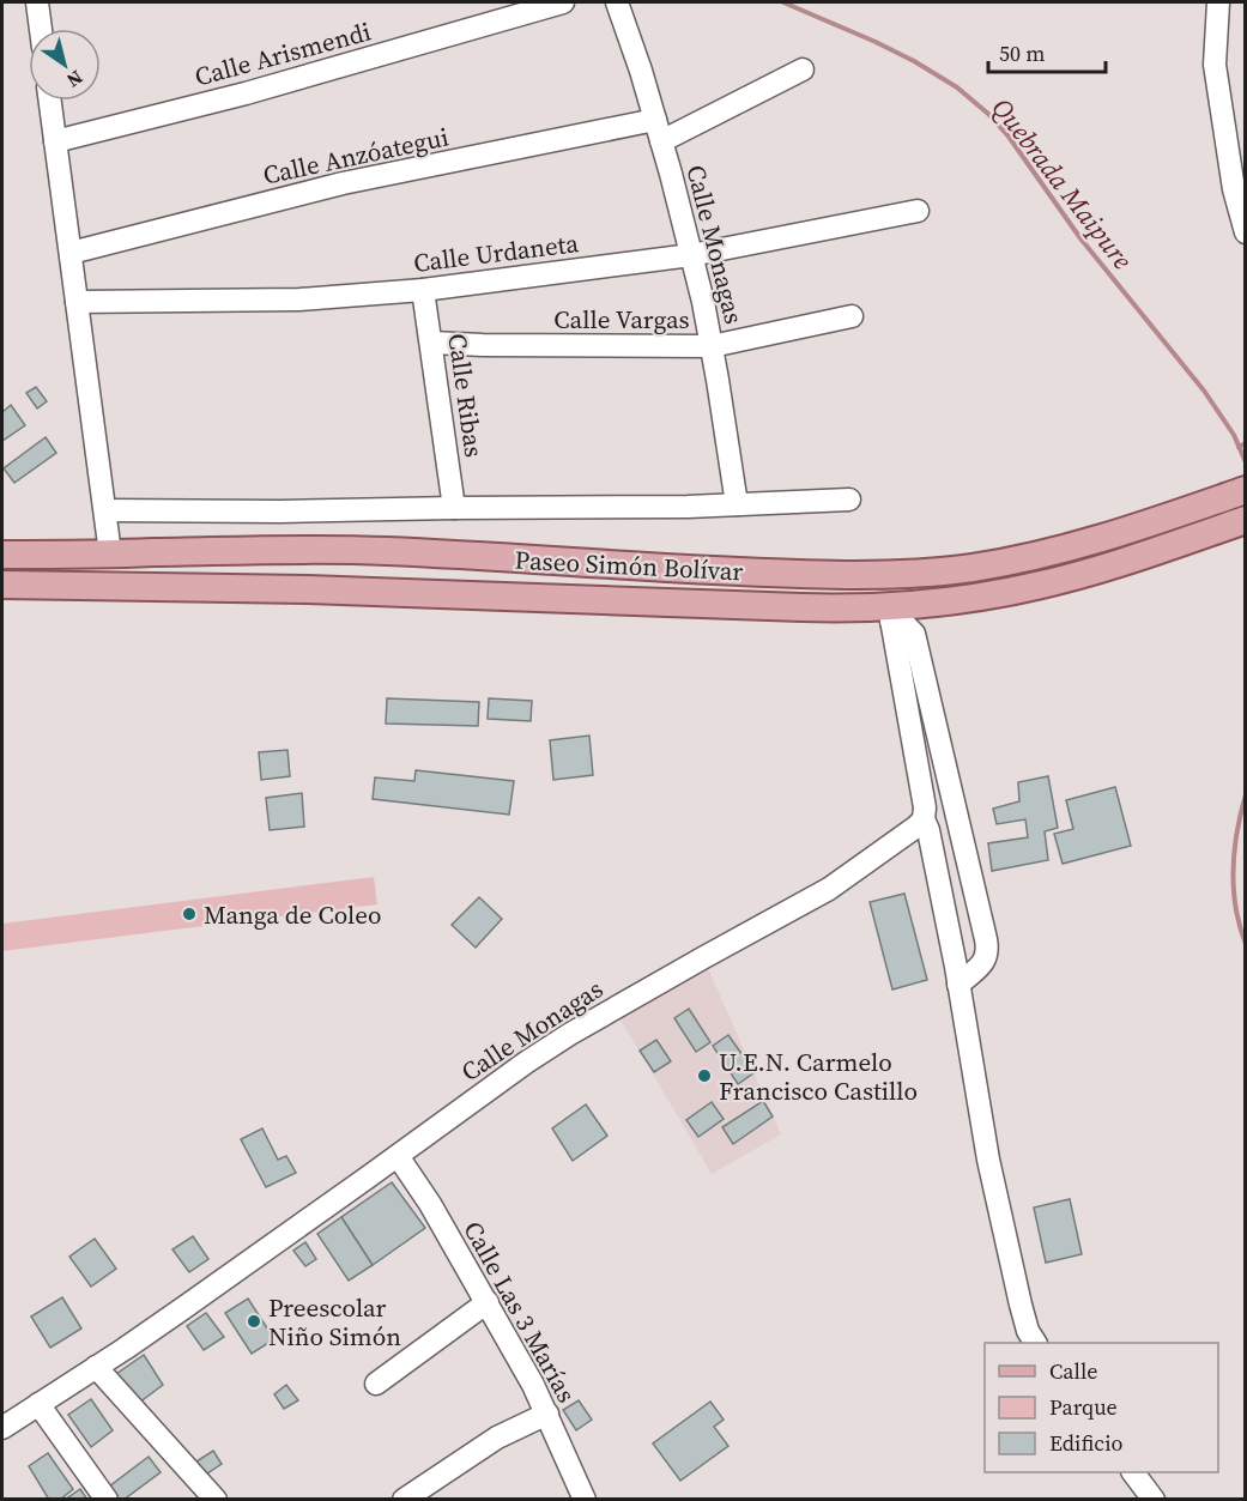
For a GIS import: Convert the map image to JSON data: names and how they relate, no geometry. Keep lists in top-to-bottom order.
{
  "streets": {
    "main road": ["Paseo Simón Bolívar"],
    "street": [
      "Calle Arismendi",
      "Calle Anzóategui",
      "Calle Monagas",
      "Calle Urdaneta",
      "Calle Vargas",
      "Calle Ribas",
      "Calle Las 3 Marías"
    ]
  },
  "crossings": [
    ["Calle Anzóategui", "Calle Monagas"],
    ["Calle Monagas", "Calle Urdaneta"],
    ["Calle Monagas", "Calle Vargas"],
    ["Calle Monagas", "Paseo Simón Bolívar"],
    ["Calle Monagas", "Calle Las 3 Marías"],
    ["Calle Urdaneta", "Calle Ribas"],
    ["Calle Vargas", "Calle Ribas"],
    ["Calle Ribas", "Paseo Simón Bolívar"]
  ],
  "water": ["Quebrada Maipure"],
  "places": ["Manga de Coleo", "U.E.N. Carmelo Francisco Castillo", "Preescolar Niño Simón"],
  "legend": ["Calle", "Parque", "Edificio"],
  "scale_bar": "50 m",
  "north": "bottom right"
}
